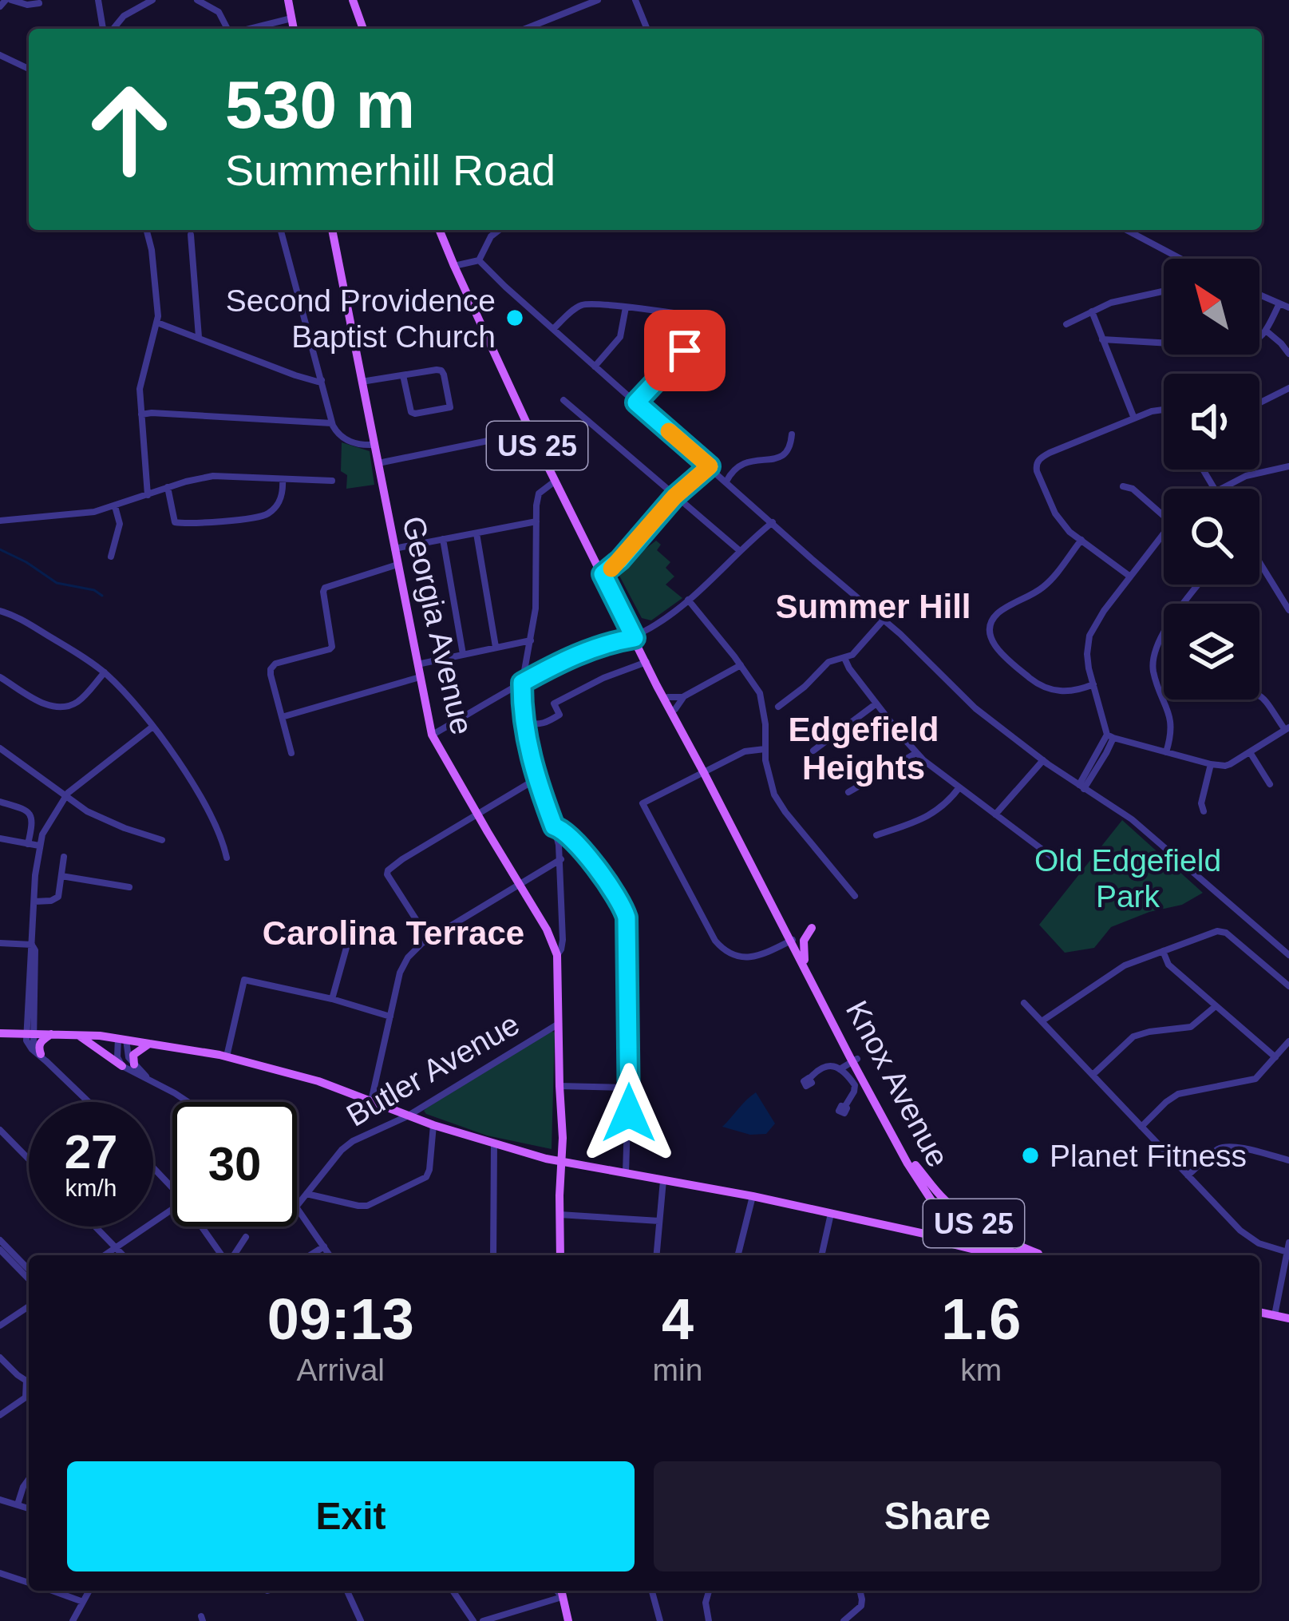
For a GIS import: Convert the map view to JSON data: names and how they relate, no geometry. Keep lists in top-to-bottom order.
{
  "streets": {
    "main road": ["US 25", "Georgia Avenue", "Knox Avenue"],
    "street": ["Butler Avenue"]
  },
  "crossings": [
    ["US 25", "Knox Avenue"],
    ["Georgia Avenue", "Butler Avenue"]
  ],
  "districts": ["Summer Hill", "Edgefield Heights", "Carolina Terrace"],
  "parks": ["Old Edgefield Park"],
  "places": ["Second Providence Baptist Church", "Planet Fitness"],
  "north": "top left",
  "page": {
    "turn": ["530 m", "Summerhill Road"],
    "speed": "27 km/h",
    "limit": "30",
    "eta": [
      "09:13",
      "Arrival",
      "4",
      "min",
      "1.6",
      "km"
    ],
    "buttons": ["Exit", "Share"]
  }
}
